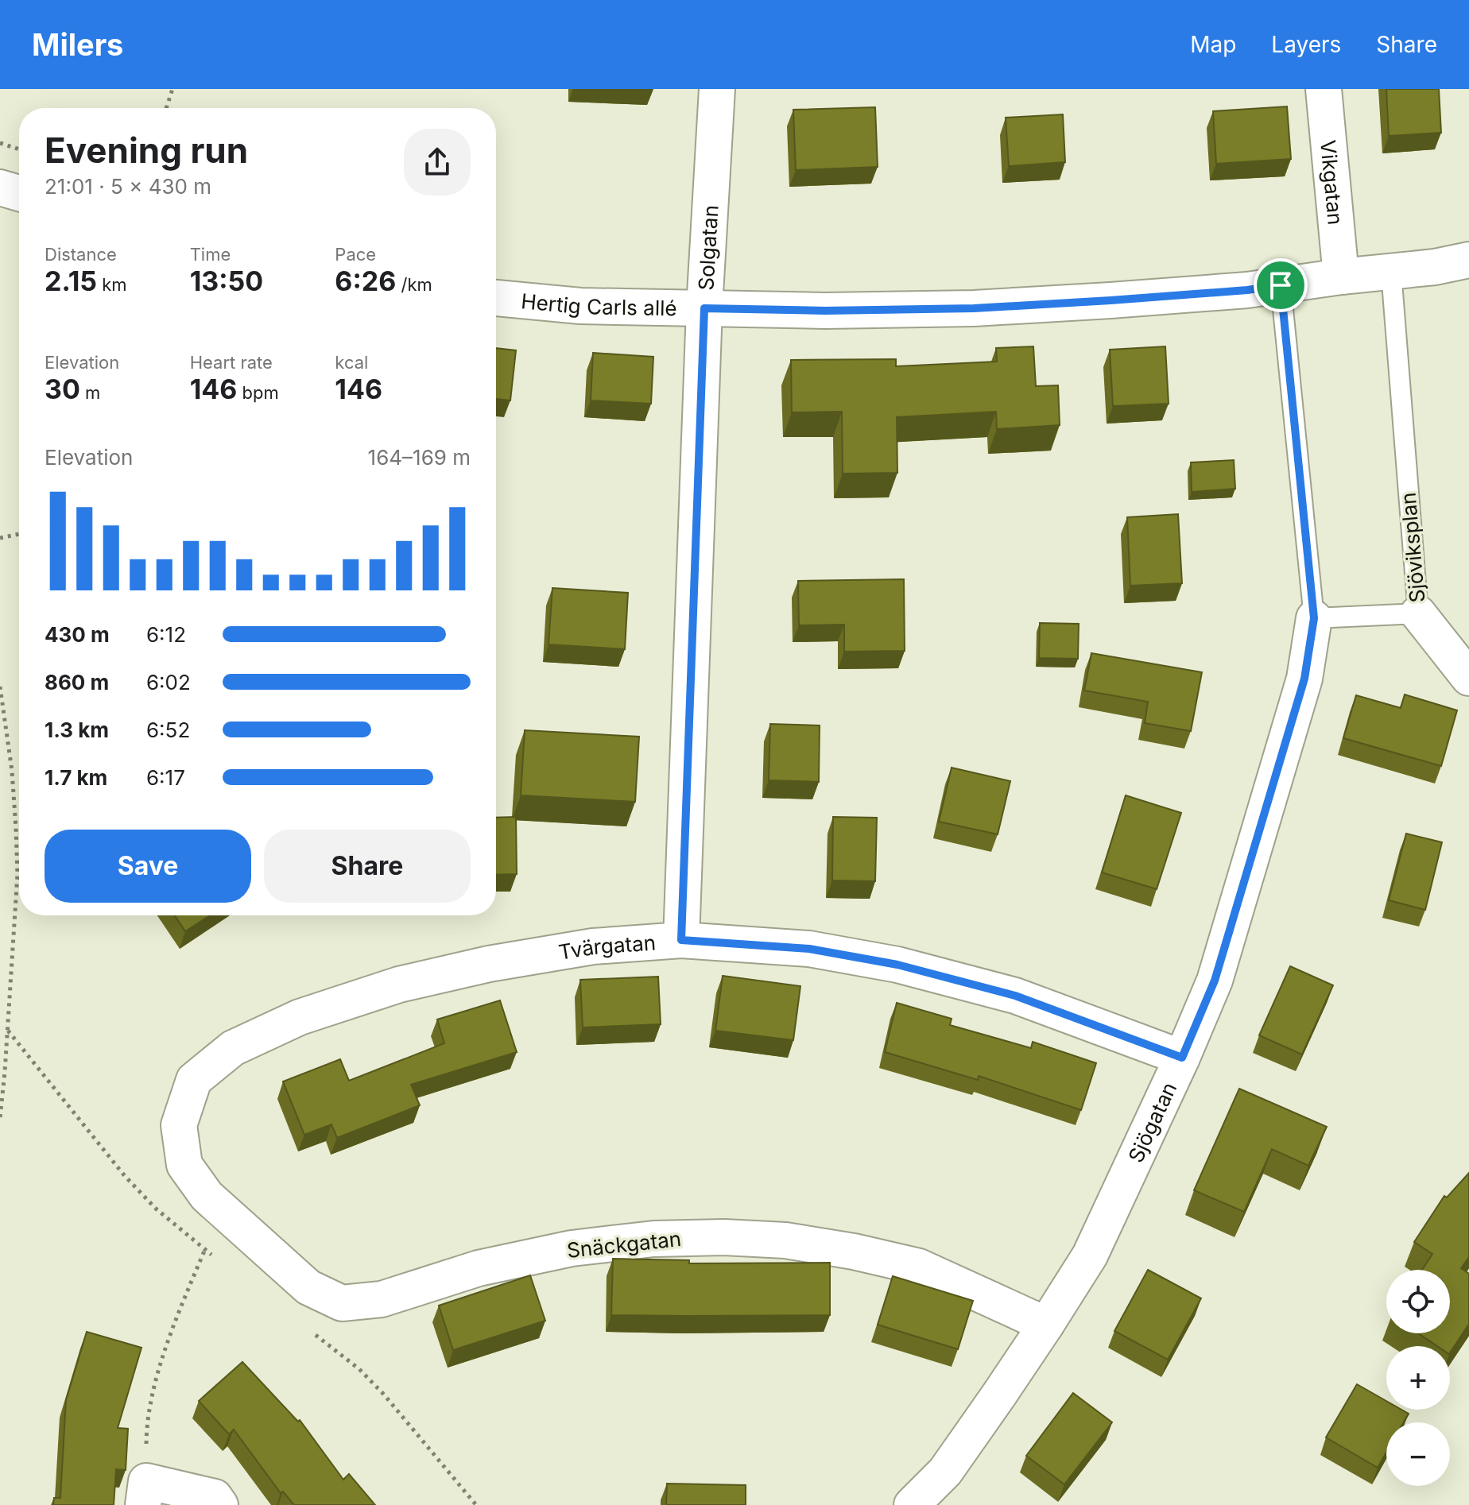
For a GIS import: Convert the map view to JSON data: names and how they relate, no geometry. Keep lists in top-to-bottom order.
{
  "streets": {
    "street": [
      "Vikgatan",
      "Solgatan",
      "Hertig Carls allé",
      "Tvärgatan",
      "Sjögatan",
      "Snäckgatan"
    ],
    "lane": ["Sjöviksplan"]
  },
  "crossings": [
    ["Vikgatan", "Hertig Carls allé"],
    ["Solgatan", "Hertig Carls allé"],
    ["Solgatan", "Tvärgatan"],
    ["Hertig Carls allé", "Sjöviksplan"],
    ["Sjöviksplan", "Sjögatan"],
    ["Tvärgatan", "Sjögatan"],
    ["Tvärgatan", "Snäckgatan"],
    ["Sjögatan", "Snäckgatan"]
  ],
  "page": {
    "header": "Milers",
    "nav": ["Map", "Layers", "Share"],
    "heading": ["Evening run", "21:01 · 5 × 430 m"],
    "stats": [
      ["Distance", "2.15 km"],
      ["Time", "13:50"],
      ["Pace", "6:26 /km"],
      ["Elevation", "30 m"],
      ["Heart rate", "146 bpm"],
      ["kcal", "146"]
    ],
    "chart": ["Elevation", "164–169 m"],
    "list": [
      {
        "name": "430 m",
        "note": "6:12"
      },
      {
        "name": "860 m",
        "note": "6:02"
      },
      {
        "name": "1.3 km",
        "note": "6:52"
      },
      {
        "name": "1.7 km",
        "note": "6:17"
      }
    ],
    "buttons": ["Save", "Share"],
    "map_buttons": ["+", "−"]
  }
}
